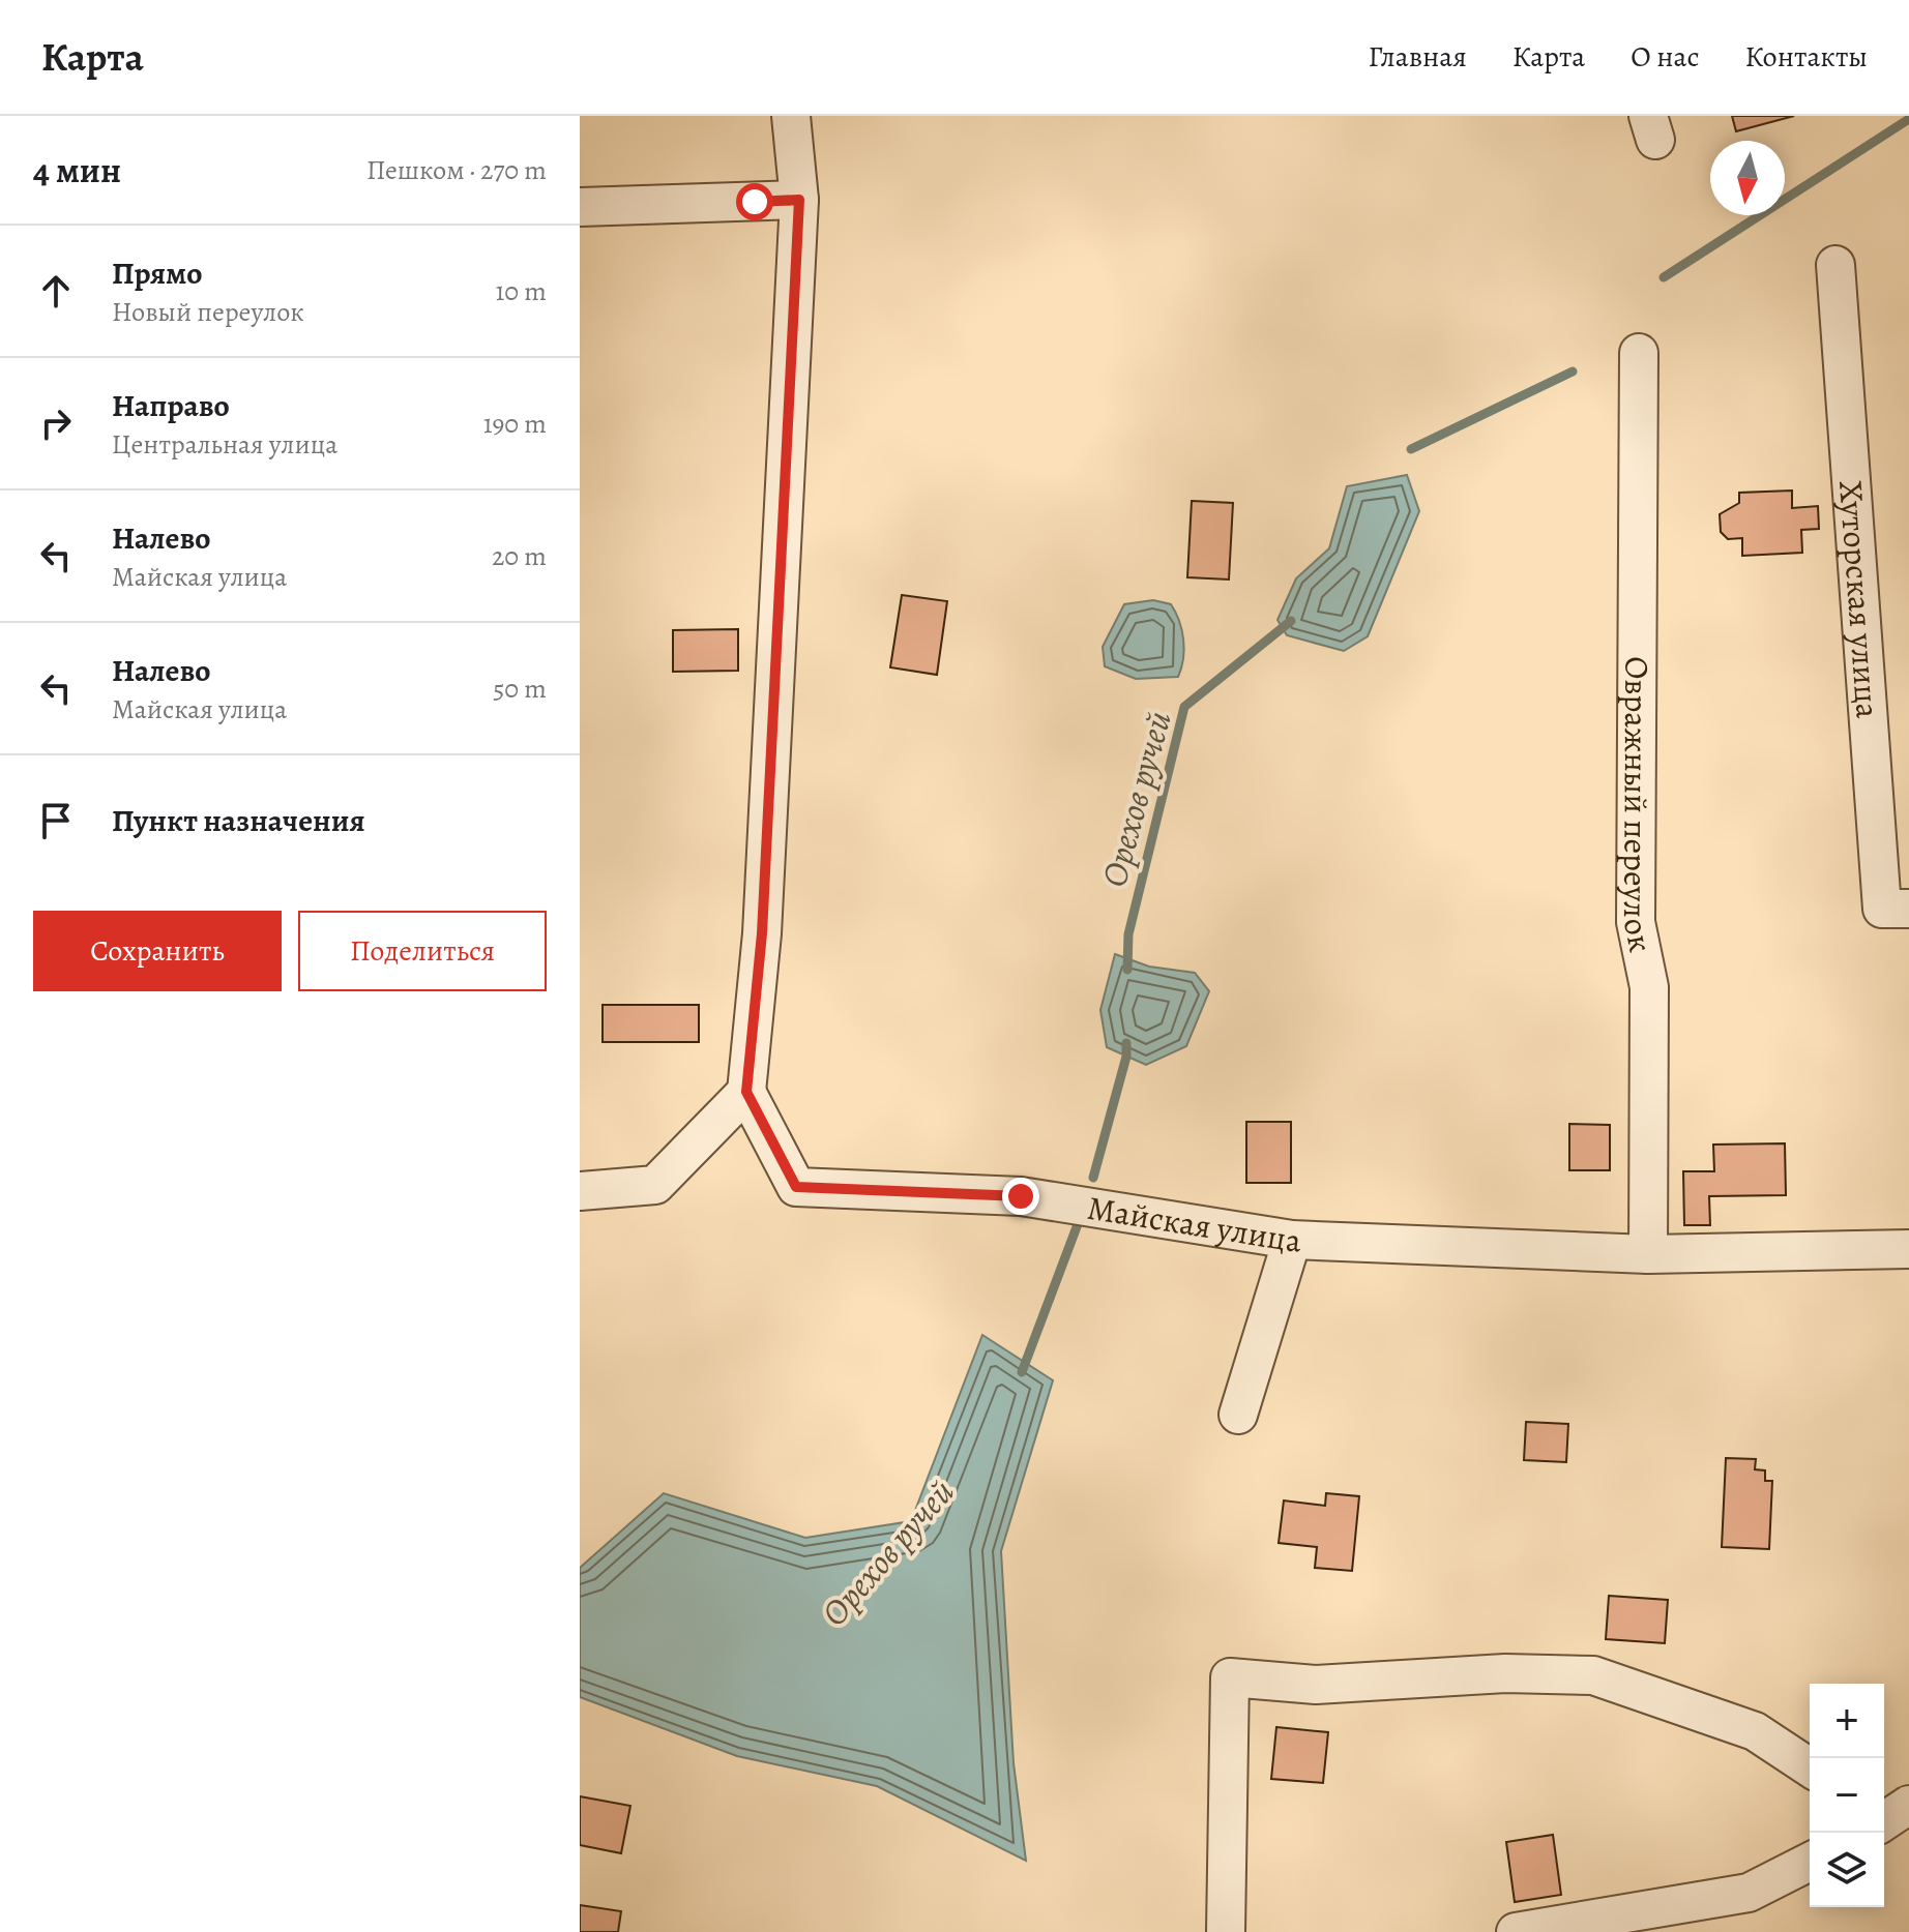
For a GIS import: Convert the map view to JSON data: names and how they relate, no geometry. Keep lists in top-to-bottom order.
{
  "streets": {
    "street": ["Хуторская улица", "Овражный переулок", "Майская улица"]
  },
  "crossings": [
    ["Овражный переулок", "Майская улица"]
  ],
  "water": ["Орехов ручей"],
  "north": "bottom",
  "page": {
    "header": "Карта",
    "nav": [
      "Главная",
      "Карта",
      "О нас",
      "Контакты"
    ],
    "heading": ["4 мин", "Пешком · 270 m"],
    "list": [
      ["Прямо", "Новый переулок", "10 m"],
      ["Направо", "Центральная улица", "190 m"],
      ["Налево", "Майская улица", "20 m"],
      ["Налево", "Майская улица", "50 m"],
      "Пункт назначения"
    ],
    "buttons": ["Сохранить", "Поделиться"],
    "map_buttons": ["+", "−"]
  }
}
